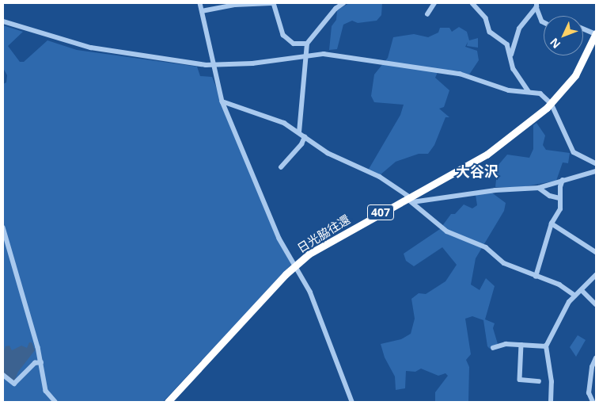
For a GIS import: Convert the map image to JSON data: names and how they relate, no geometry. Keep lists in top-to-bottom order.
{
  "streets": {
    "highway": ["407", "日光脇往還"]
  },
  "districts": ["大谷沢"],
  "north": "bottom left"
}
